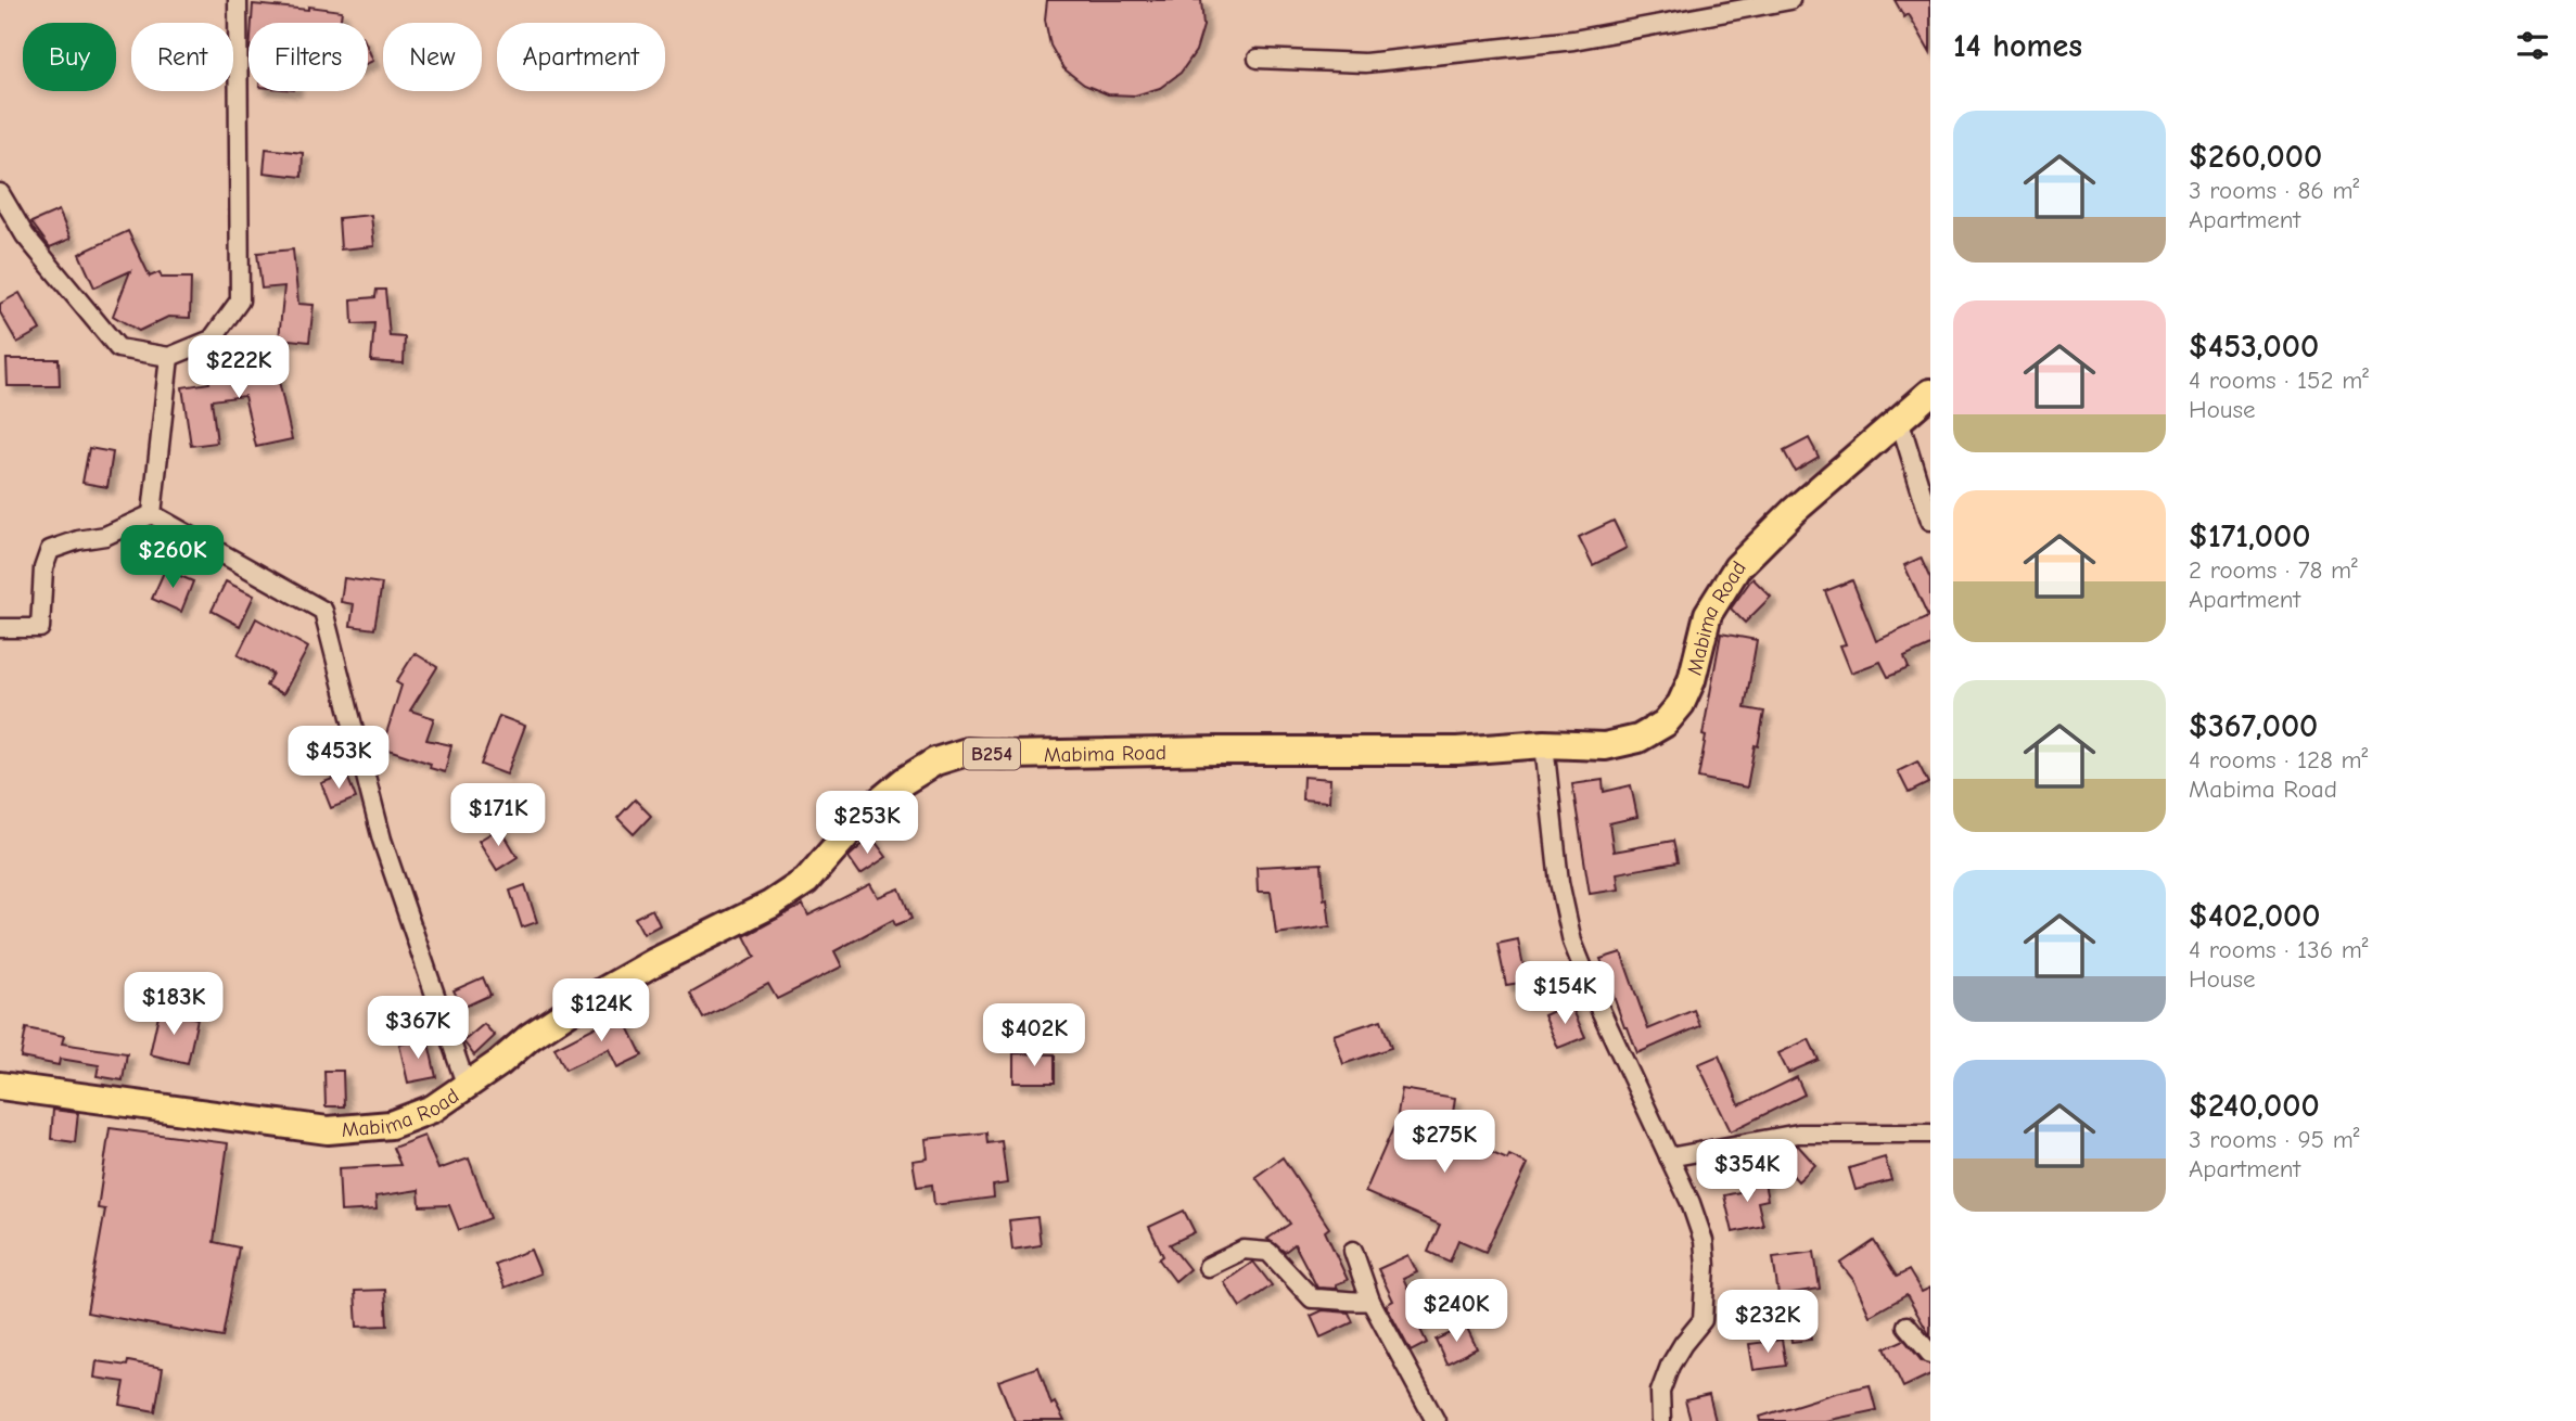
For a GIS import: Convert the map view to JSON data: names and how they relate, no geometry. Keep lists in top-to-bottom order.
{
  "streets": {
    "main road": ["Mabima Road", "B254"]
  },
  "page": {
    "heading": "14 homes",
    "chip": [
      "Buy",
      "Rent",
      "Filters",
      "New",
      "Apartment"
    ],
    "list": [
      {
        "name": "$260,000",
        "note": "3 rooms · 86 m² · Apartment"
      },
      {
        "name": "$453,000",
        "note": "4 rooms · 152 m² · House"
      },
      {
        "name": "$171,000",
        "note": "2 rooms · 78 m² · Apartment"
      },
      {
        "name": "$367,000",
        "note": "4 rooms · 128 m² · Mabima Road"
      },
      {
        "name": "$402,000",
        "note": "4 rooms · 136 m² · House"
      },
      {
        "name": "$240,000",
        "note": "3 rooms · 95 m² · Apartment"
      }
    ],
    "price": [
      "$222K",
      "$260K",
      "$453K",
      "$171K",
      "$253K",
      "$154K",
      "$183K",
      "$124K",
      "$367K",
      "$402K",
      "$275K",
      "$354K",
      "$240K",
      "$232K"
    ]
  }
}
